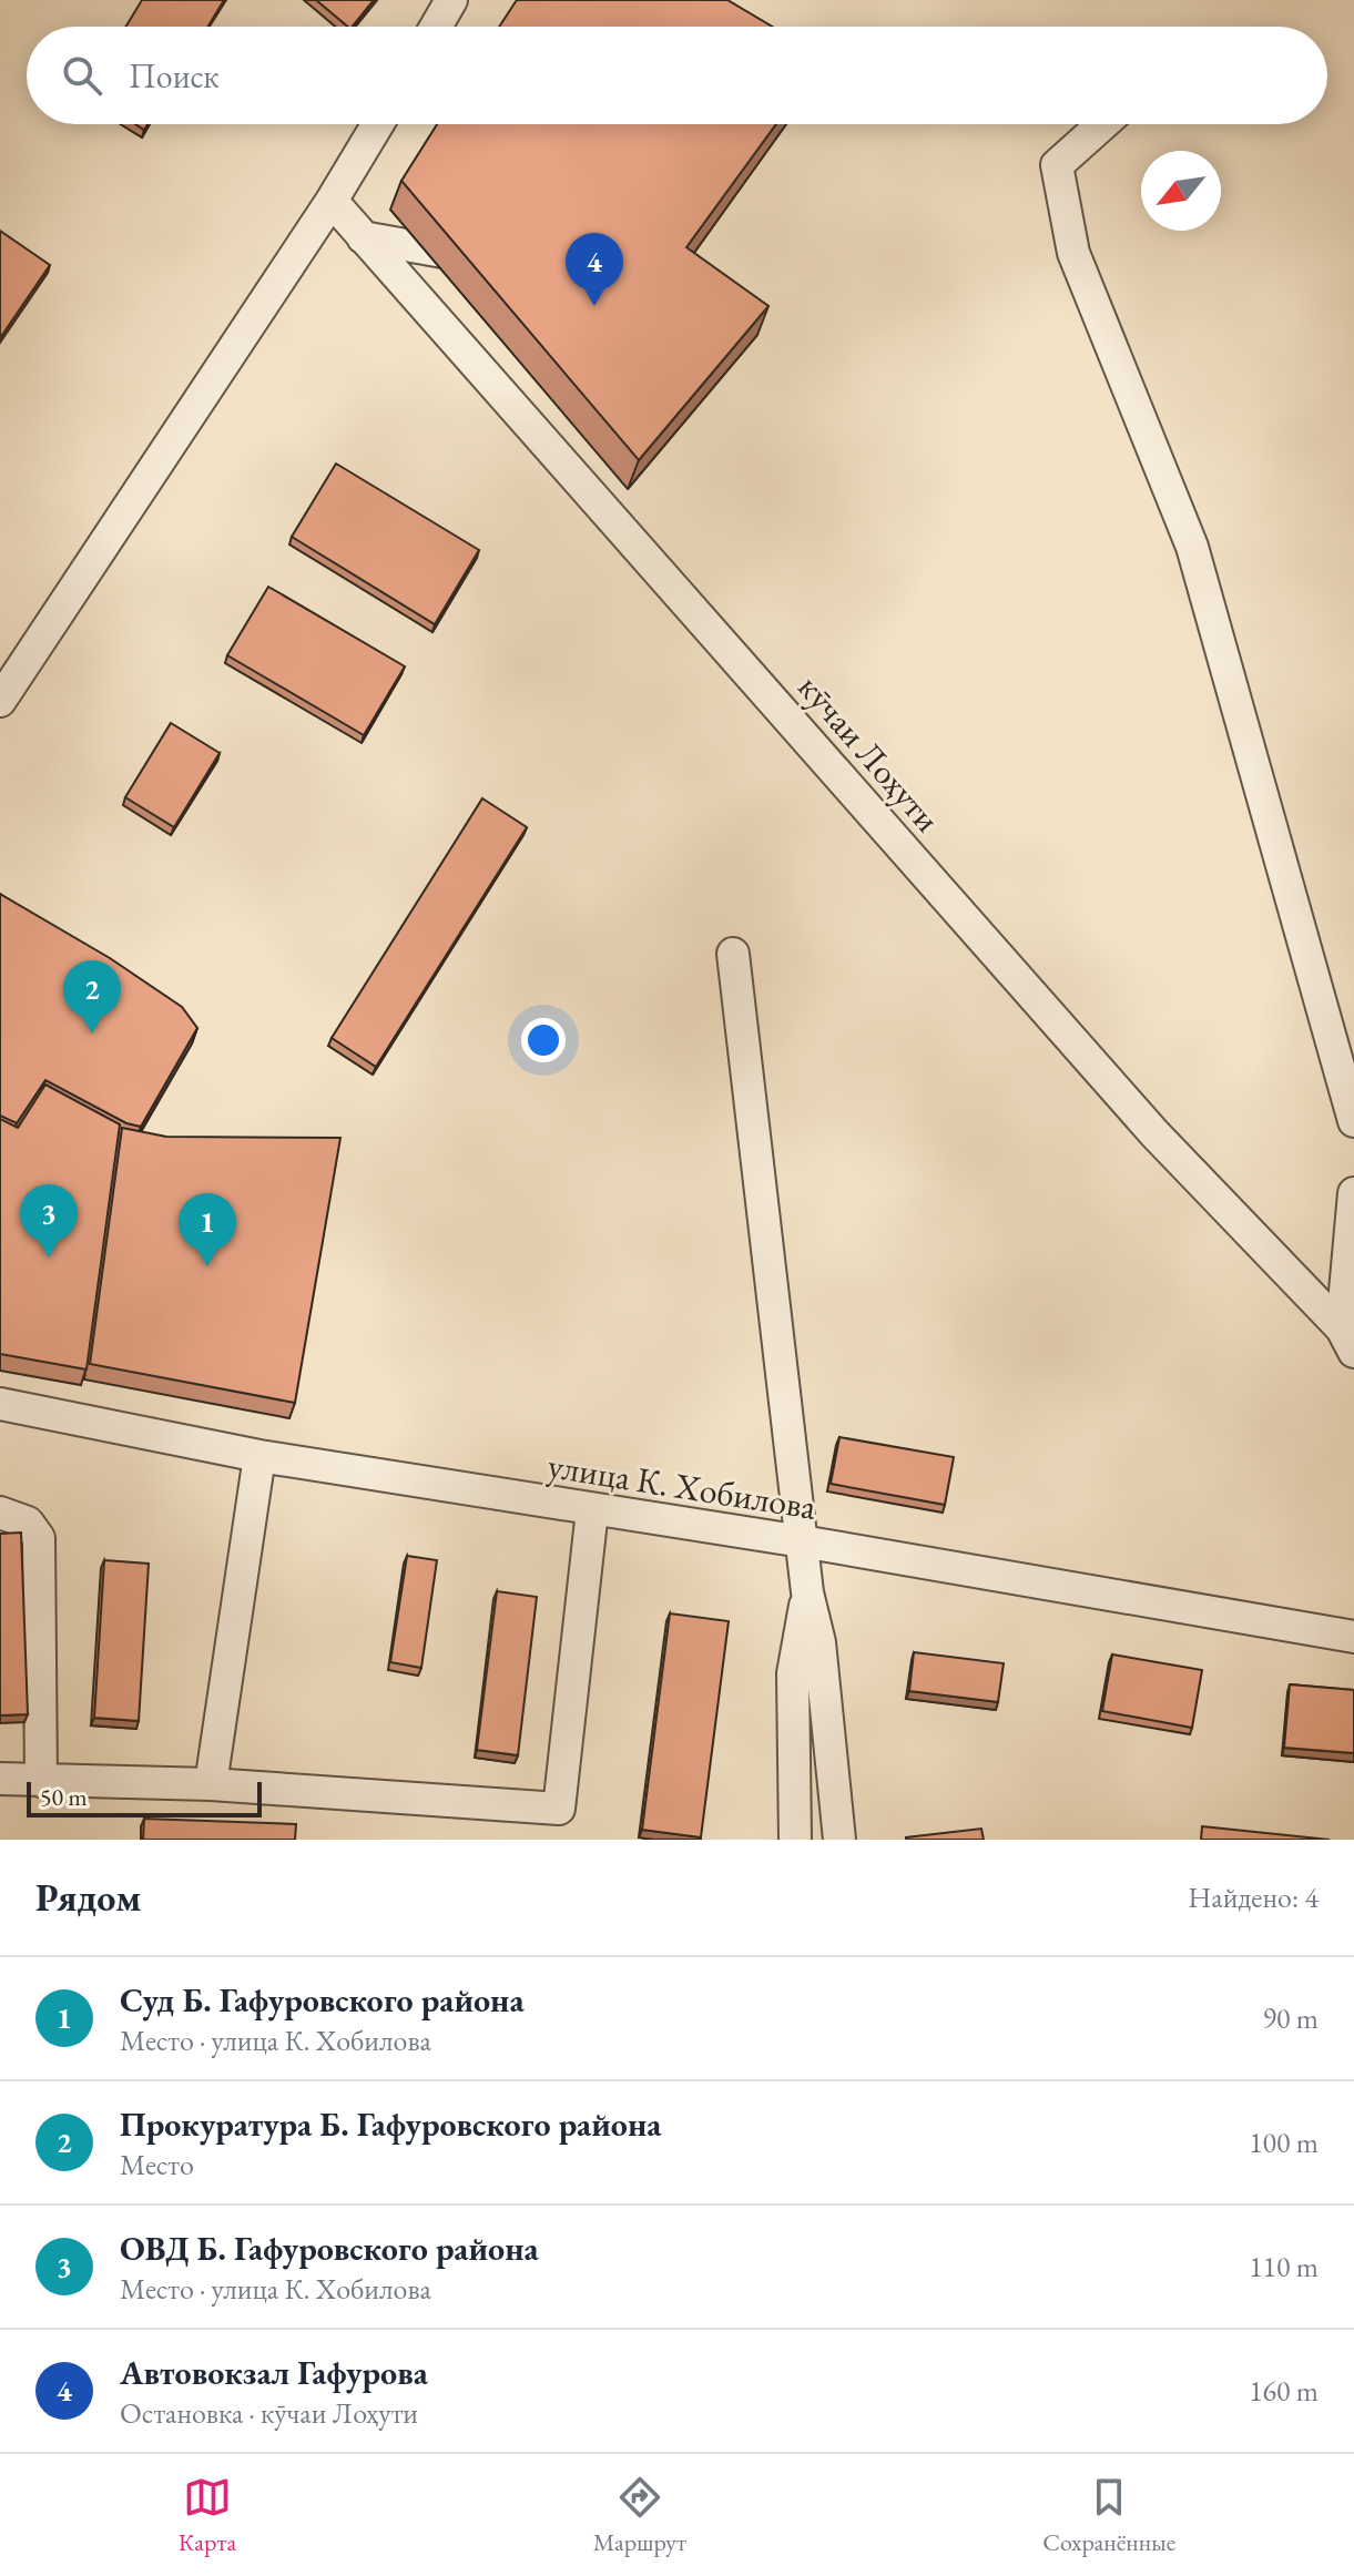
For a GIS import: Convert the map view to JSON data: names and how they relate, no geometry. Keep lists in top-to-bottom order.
{
  "streets": {
    "street": ["кӯчаи Лоҳути", "улица К. Хобилова"]
  },
  "scale_bar": "50 m",
  "north": "bottom left",
  "page": {
    "search": "Поиск",
    "pins": [
      "4",
      "2",
      "3",
      "1"
    ],
    "scale": "50 m",
    "heading": ["Рядом", "Найдено: 4"],
    "list": [
      {
        "mark": "1",
        "name": "Суд Б. Гафуровского района",
        "note": "Место · улица К. Хобилова",
        "value": "90 m"
      },
      {
        "mark": "2",
        "name": "Прокуратура Б. Гафуровского района",
        "note": "Место",
        "value": "100 m"
      },
      {
        "mark": "3",
        "name": "ОВД Б. Гафуровского района",
        "note": "Место · улица К. Хобилова",
        "value": "110 m"
      },
      {
        "mark": "4",
        "name": "Автовокзал Гафурова",
        "note": "Остановка · кӯчаи Лоҳути",
        "value": "160 m"
      }
    ],
    "nav": ["Карта", "Маршрут", "Сохранённые"]
  }
}
